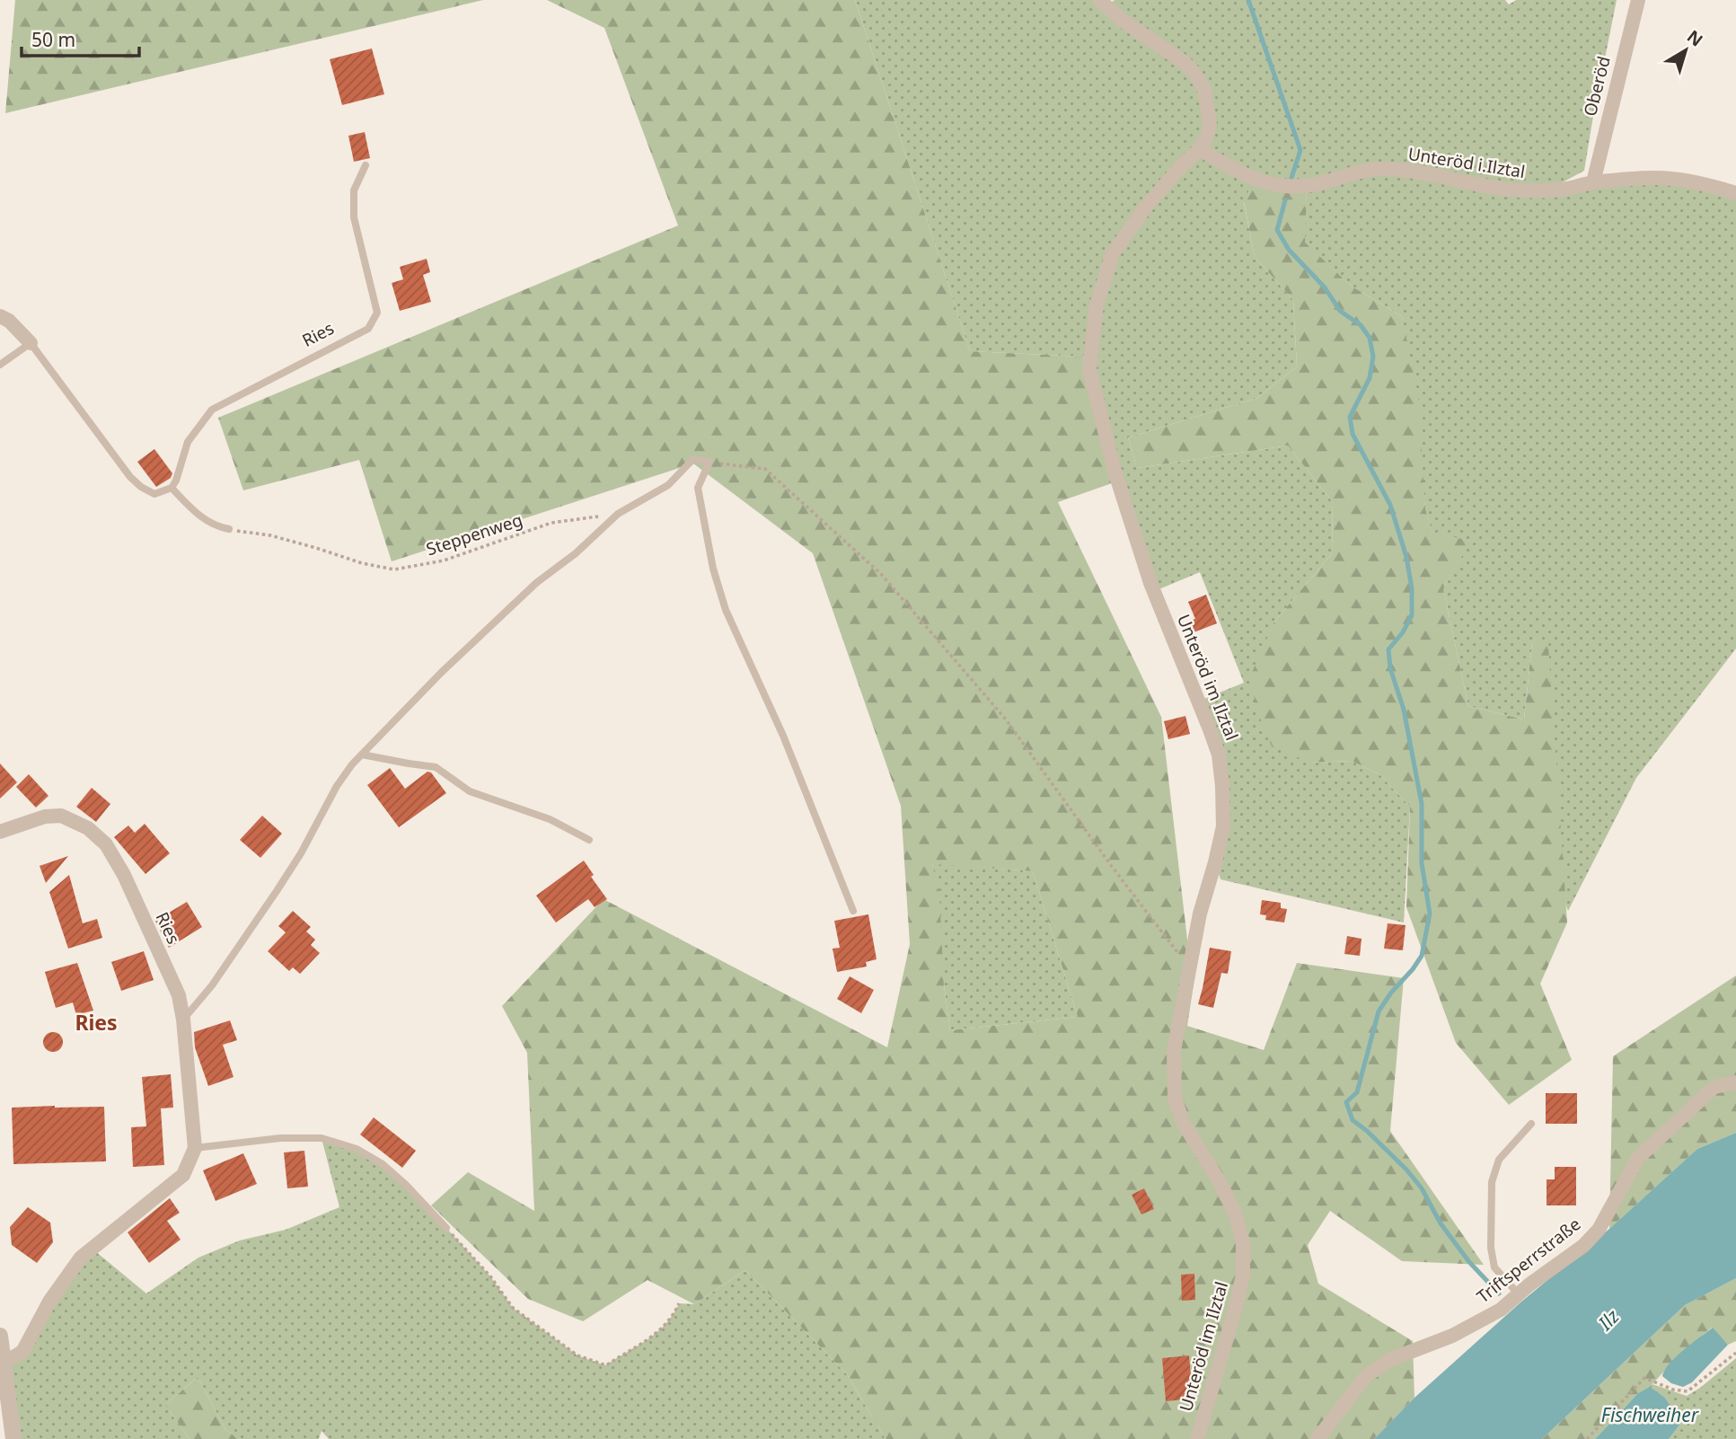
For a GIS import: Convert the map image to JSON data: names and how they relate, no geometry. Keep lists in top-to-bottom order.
{
  "streets": {
    "street": [
      "Oberöd",
      "Unteröd i.Ilztal",
      "Ries",
      "Unteröd im Ilztal",
      "Triftsperrstraße"
    ],
    "path": ["Steppenweg"]
  },
  "crossings": [
    ["Oberöd", "Unteröd i.Ilztal"],
    ["Unteröd i.Ilztal", "Unteröd im Ilztal"]
  ],
  "districts": ["Ries"],
  "water": ["Ilz", "Fischweiher"],
  "scale_bar": "50 m",
  "north": "top right"
}
